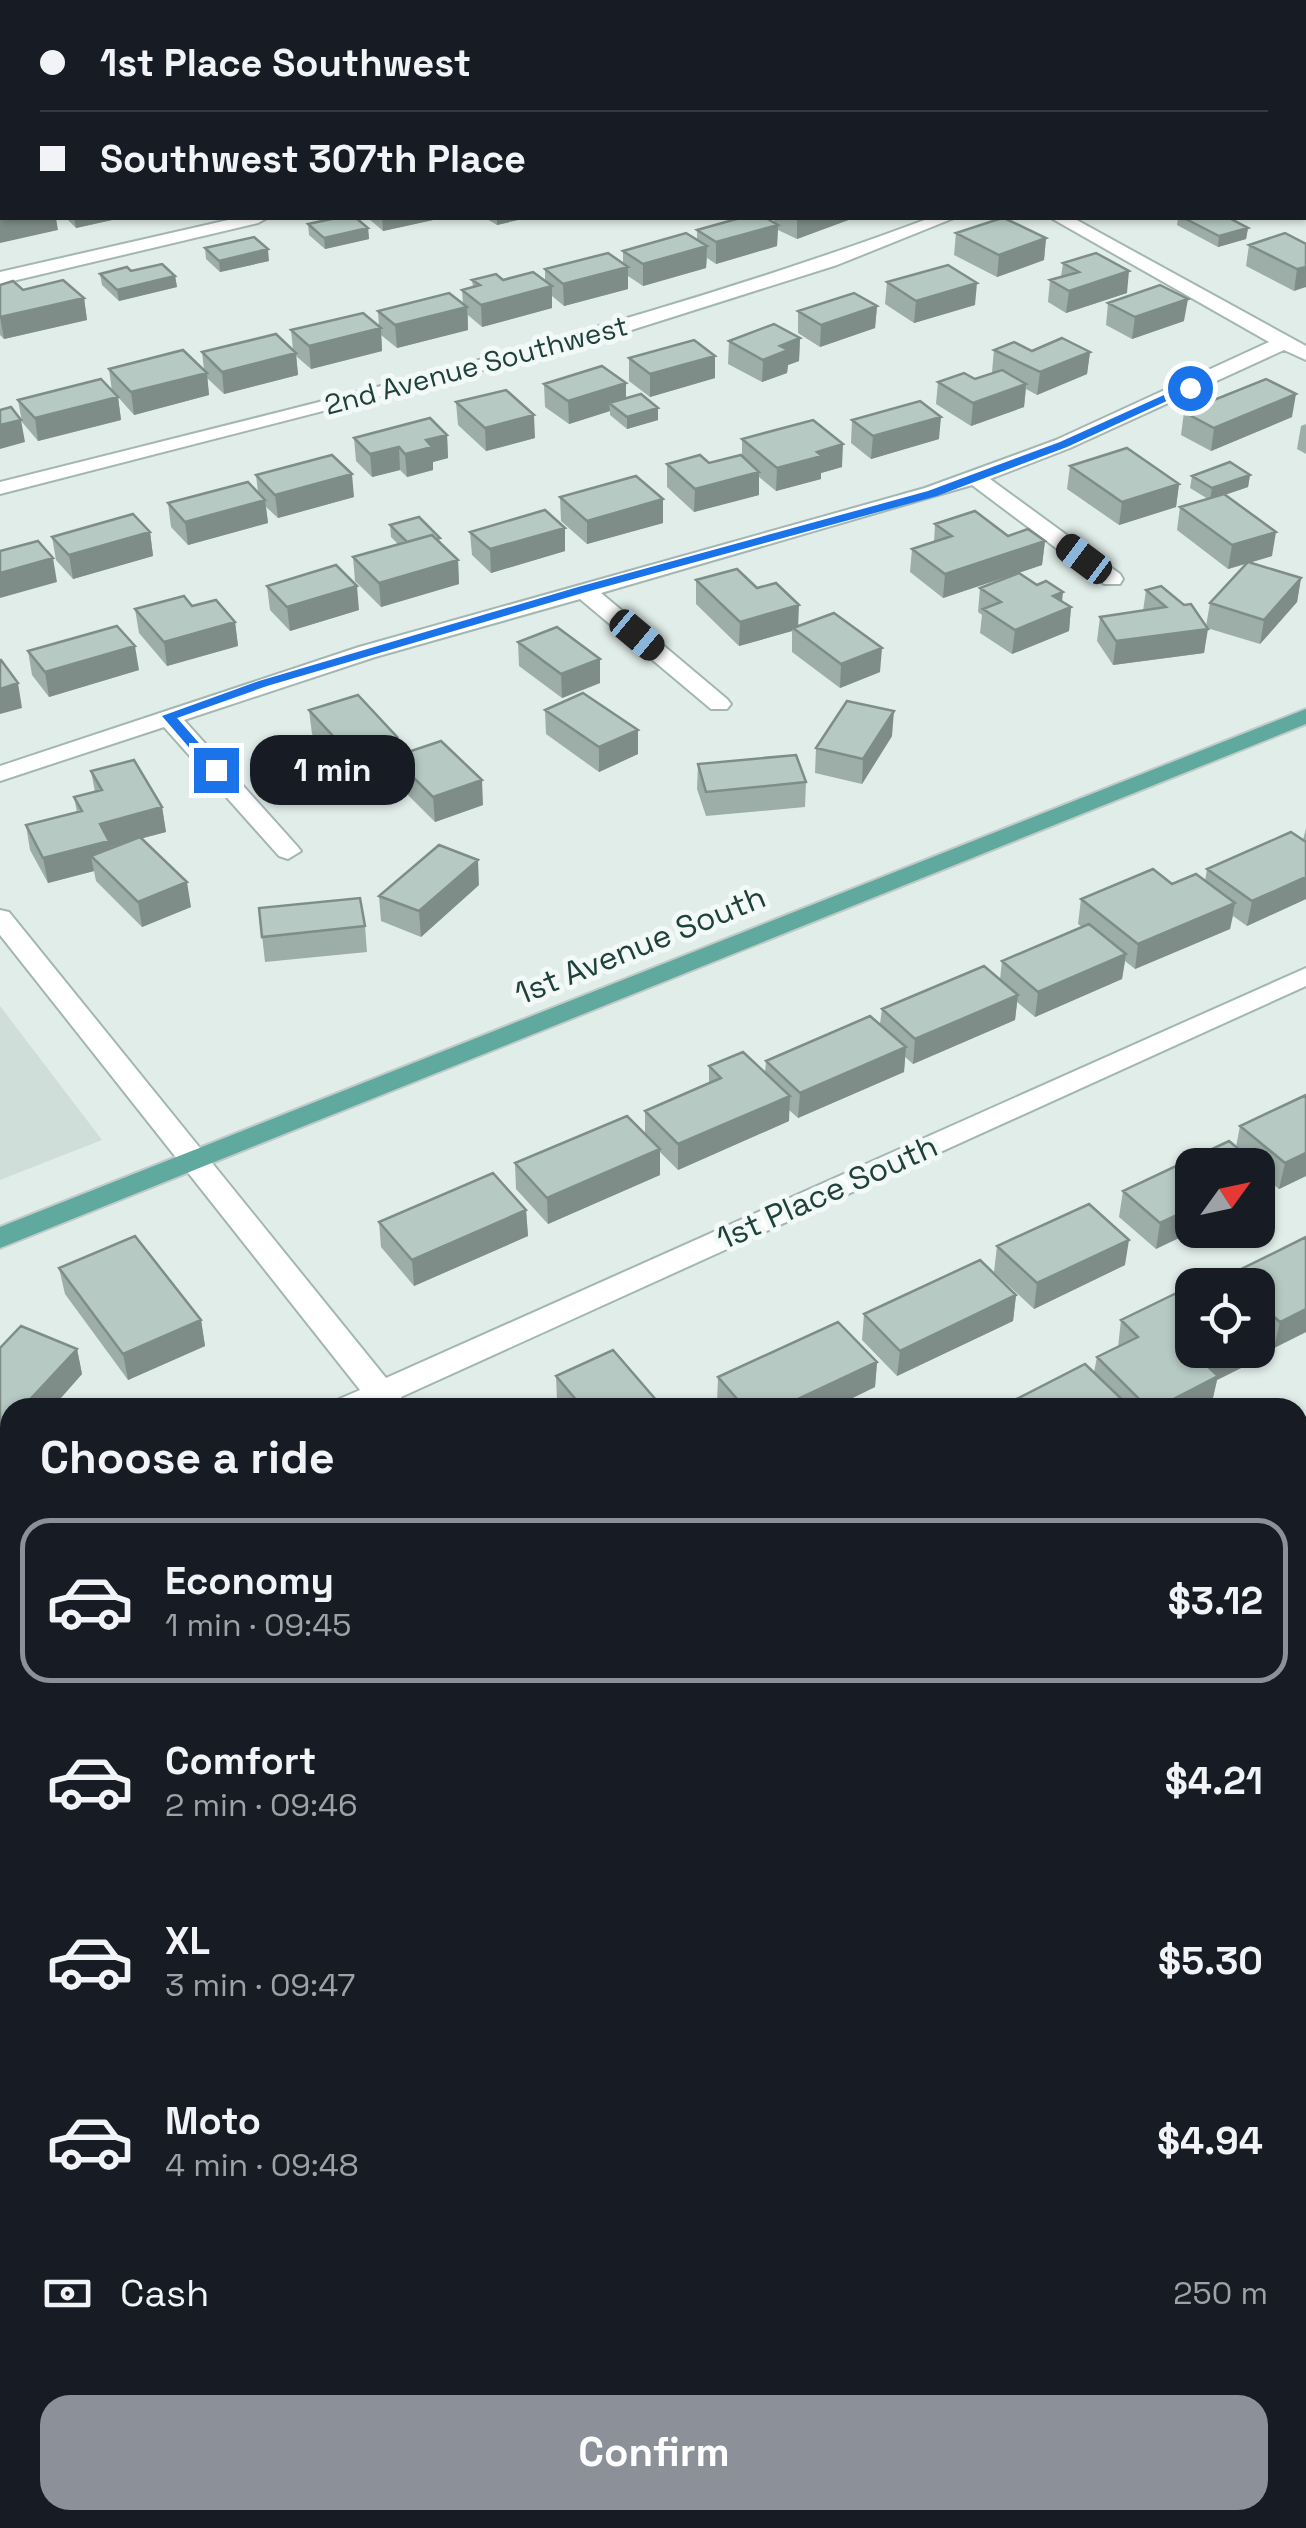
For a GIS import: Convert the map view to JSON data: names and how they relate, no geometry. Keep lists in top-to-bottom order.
{
  "streets": {
    "main road": ["1st Avenue South"],
    "street": ["2nd Avenue Southwest", "1st Place South"]
  },
  "north": "top right",
  "page": {
    "banner": ["1st Place Southwest", "Southwest 307th Place"],
    "bubble": "1 min",
    "heading": "Choose a ride",
    "list": [
      {
        "name": "Economy",
        "note": "1 min · 09:45",
        "value": "$3.12"
      },
      {
        "name": "Comfort",
        "note": "2 min · 09:46",
        "value": "$4.21"
      },
      {
        "name": "XL",
        "note": "3 min · 09:47",
        "value": "$5.30"
      },
      {
        "name": "Moto",
        "note": "4 min · 09:48",
        "value": "$4.94"
      }
    ],
    "pay": ["Cash", "250 m"],
    "buttons": "Confirm"
  }
}
